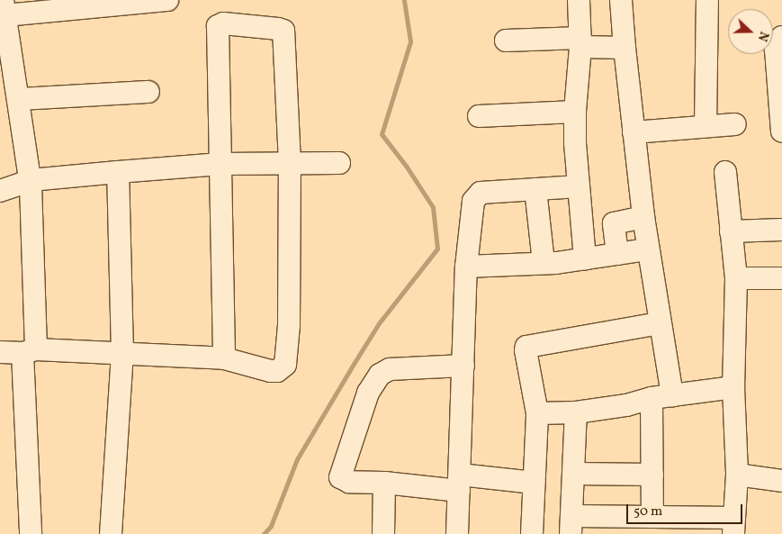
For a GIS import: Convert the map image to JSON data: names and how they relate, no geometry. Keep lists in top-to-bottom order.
{
  "scale_bar": "50 m",
  "north": "right"
}
